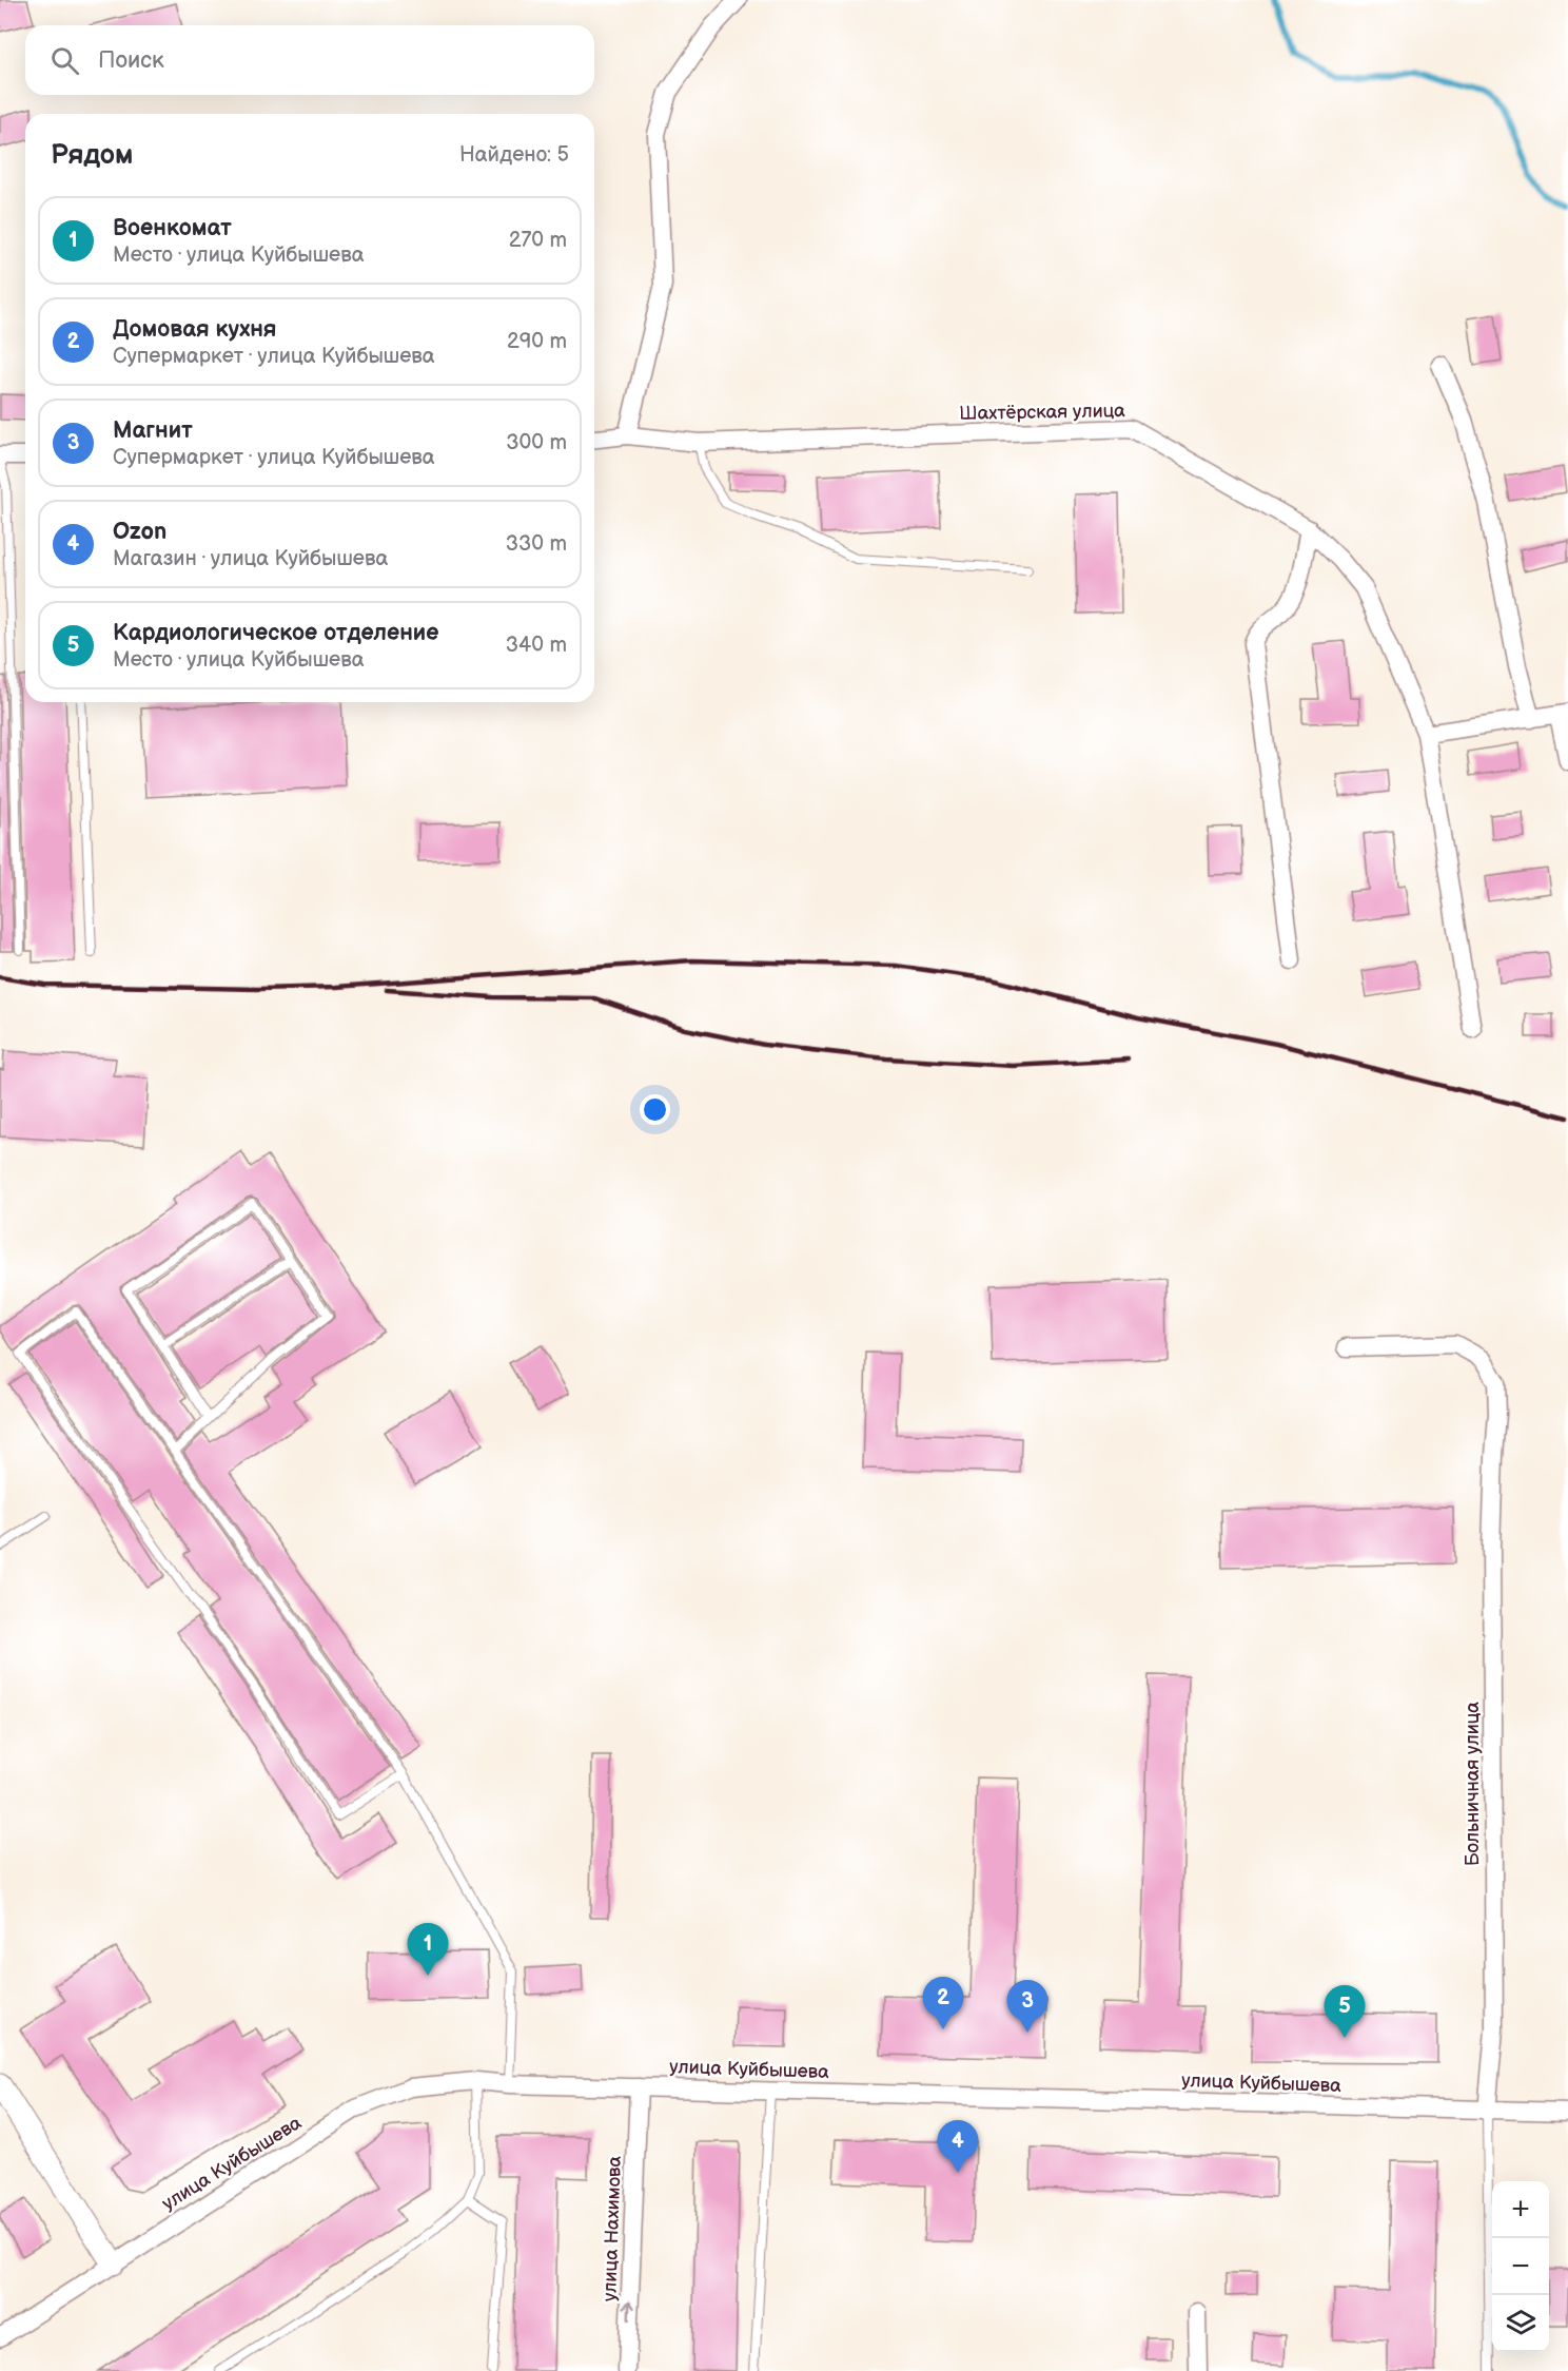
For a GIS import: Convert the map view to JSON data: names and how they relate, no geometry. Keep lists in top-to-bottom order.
{
  "streets": {
    "street": [
      "Шахтёрская улица",
      "Больничная улица",
      "улица Куйбышева",
      "улица Нахимова"
    ]
  },
  "crossings": [
    ["Больничная улица", "улица Куйбышева"],
    ["улица Куйбышева", "улица Нахимова"]
  ],
  "one_way": ["улица Нахимова"],
  "page": {
    "search": "Поиск",
    "heading": ["Рядом", "Найдено: 5"],
    "list": [
      {
        "mark": "1",
        "name": "Военкомат",
        "note": "Место · улица Куйбышева",
        "value": "270 m"
      },
      {
        "mark": "2",
        "name": "Домовая кухня",
        "note": "Супермаркет · улица Куйбышева",
        "value": "290 m"
      },
      {
        "mark": "3",
        "name": "Магнит",
        "note": "Супермаркет · улица Куйбышева",
        "value": "300 m"
      },
      {
        "mark": "4",
        "name": "Ozon",
        "note": "Магазин · улица Куйбышева",
        "value": "330 m"
      },
      {
        "mark": "5",
        "name": "Кардиологическое отделение",
        "note": "Место · улица Куйбышева",
        "value": "340 m"
      }
    ],
    "pins": [
      "1",
      "2",
      "3",
      "5",
      "4"
    ],
    "map_buttons": ["+", "−"]
  }
}
